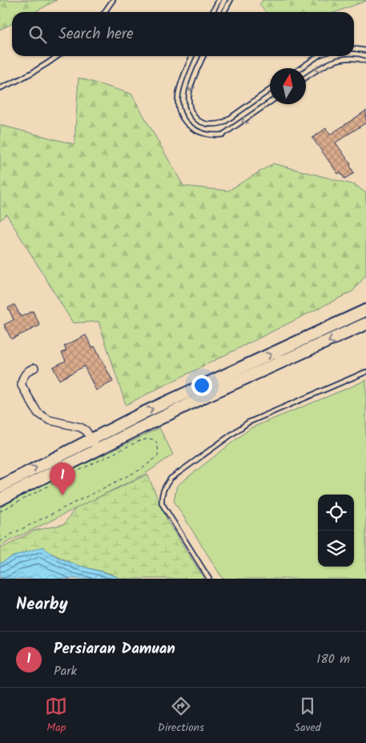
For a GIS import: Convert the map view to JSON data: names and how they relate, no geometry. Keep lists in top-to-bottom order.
{
  "north": "top",
  "page": {
    "search": "Search here",
    "pins": "1",
    "heading": "Nearby",
    "list": [
      {
        "mark": "1",
        "name": "Persiaran Damuan",
        "note": "Park",
        "value": "180 m"
      }
    ],
    "nav": ["Map", "Directions", "Saved"]
  }
}
